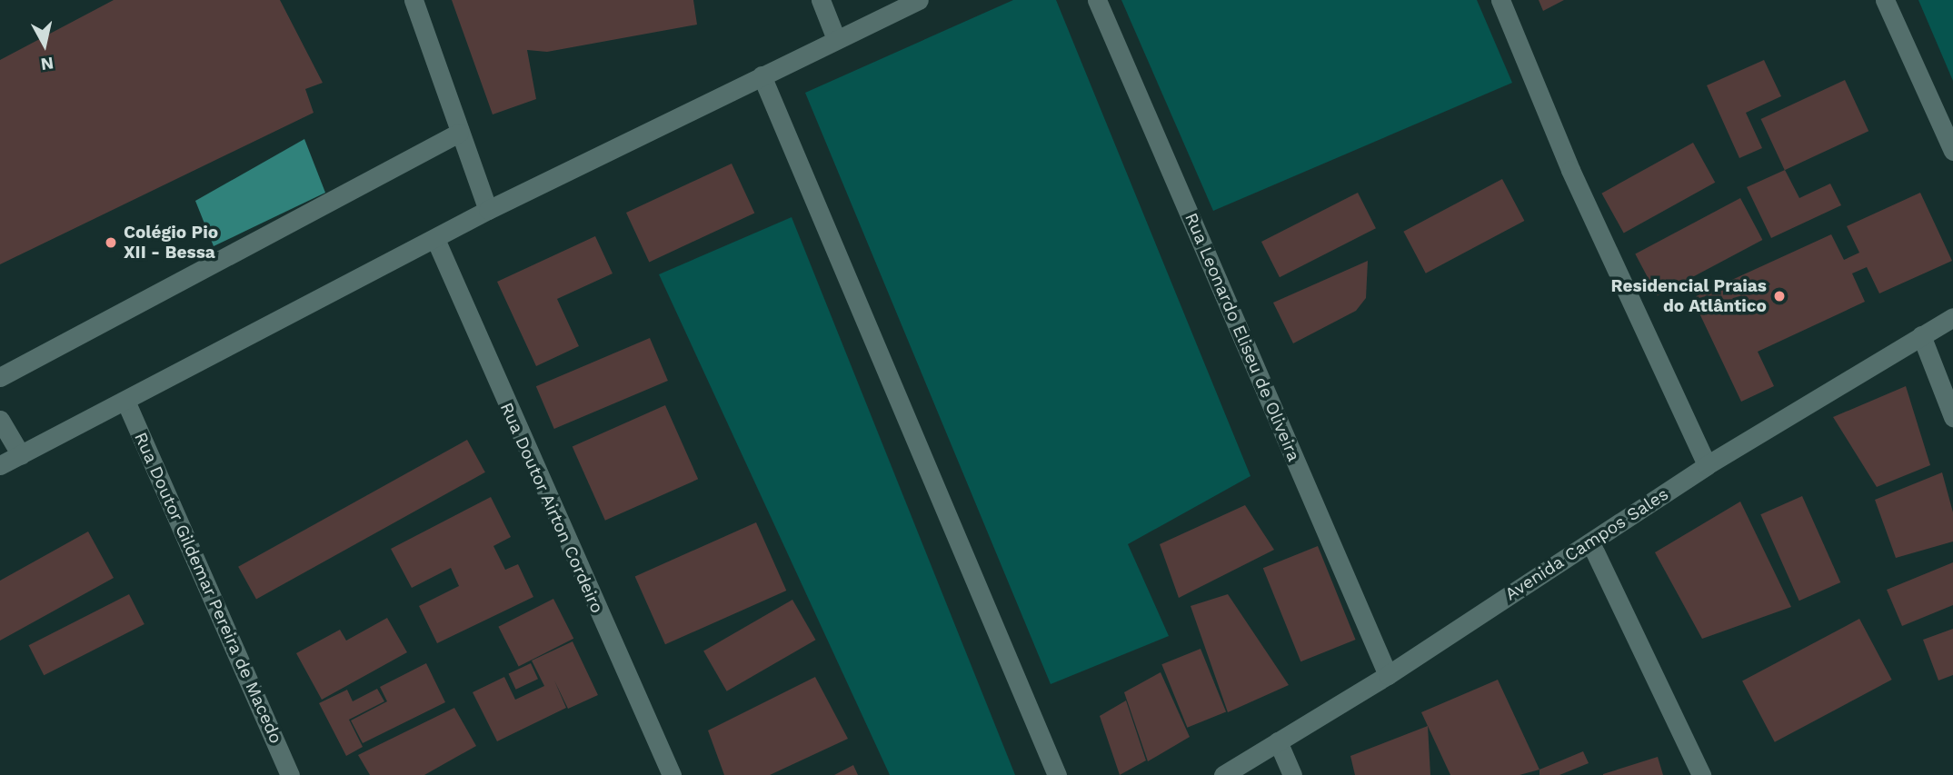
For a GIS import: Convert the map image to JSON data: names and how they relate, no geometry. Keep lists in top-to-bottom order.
{
  "streets": {
    "street": [
      "Rua Leonardo Eliseu de Oliveira",
      "Rua Doutor Airton Cordeiro",
      "Avenida Campos Sales",
      "Rua Doutor Gildemar Pereira de Macedo"
    ]
  },
  "crossings": [
    ["Rua Leonardo Eliseu de Oliveira", "Avenida Campos Sales"]
  ],
  "places": ["Colégio Pio XII - Bessa", "Residencial Praias do Atlântico"],
  "north": "bottom"
}
